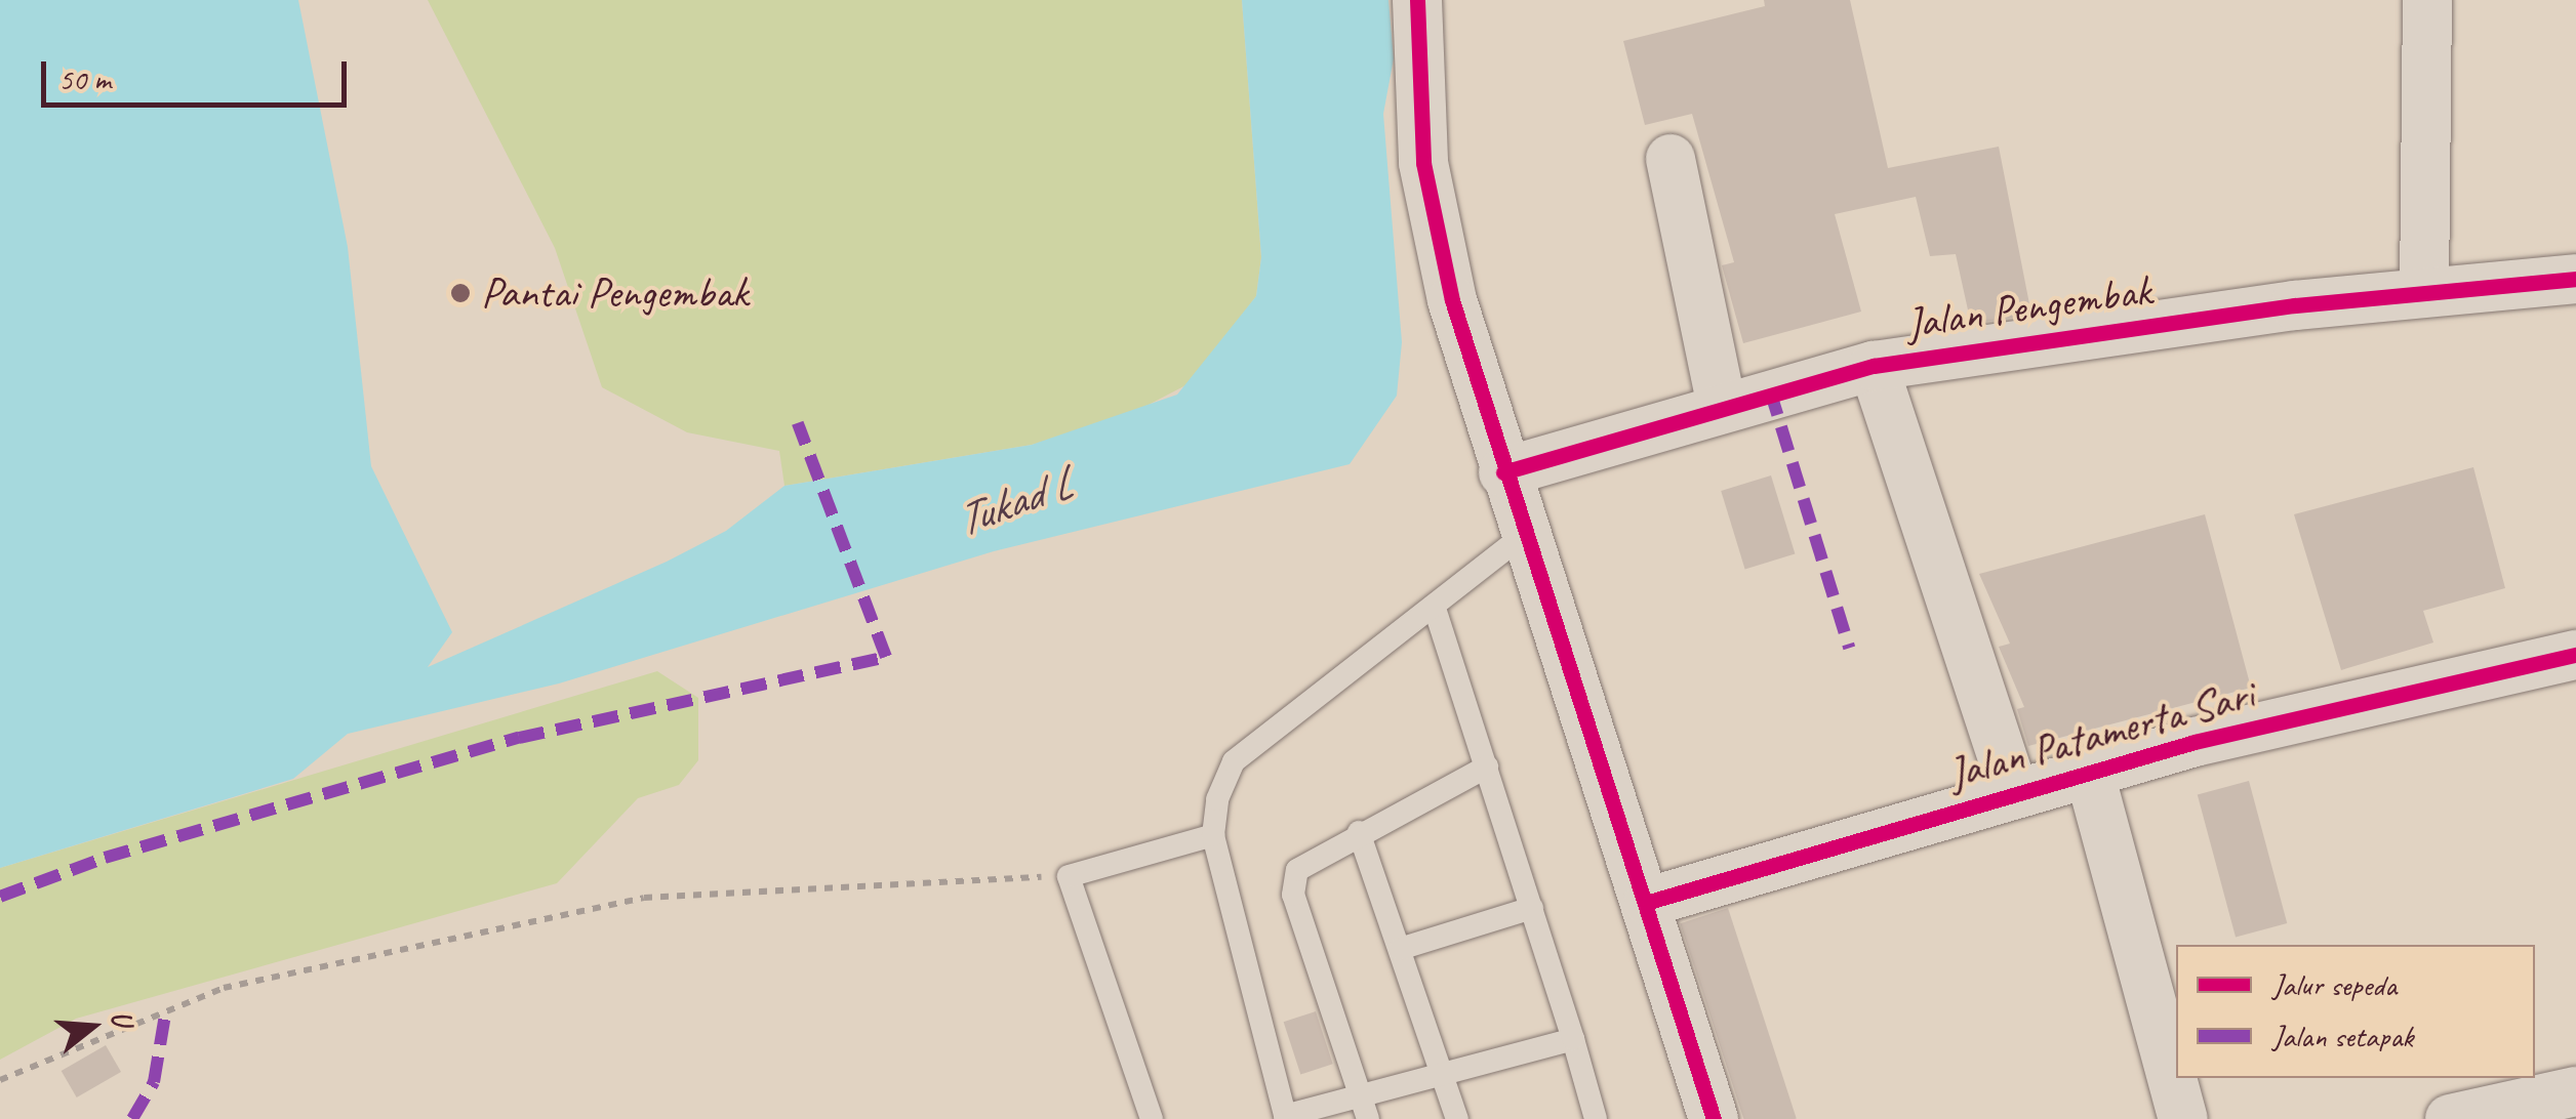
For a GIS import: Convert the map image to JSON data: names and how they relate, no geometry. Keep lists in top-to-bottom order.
{
  "streets": {
    "street": ["Jalan Pengembak", "Jalan Patamerta Sari"]
  },
  "water": ["Tukad L"],
  "places": ["Pantai Pengembak"],
  "legend": ["Jalur sepeda", "Jalan setapak"],
  "scale_bar": "50 m",
  "north": "right"
}
